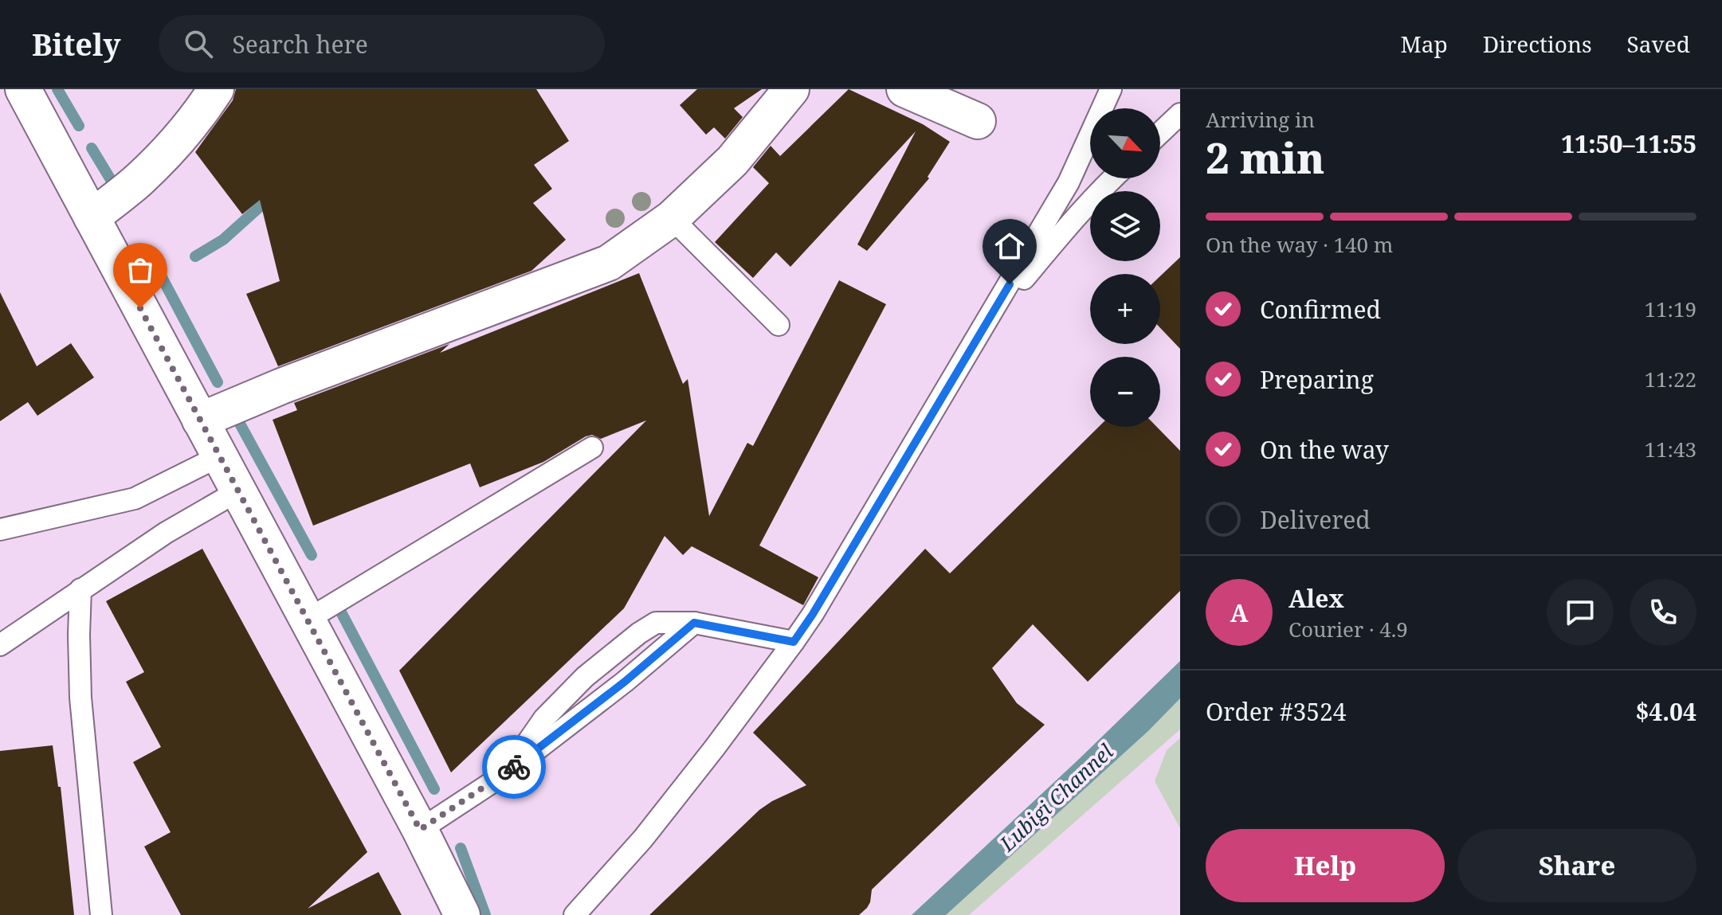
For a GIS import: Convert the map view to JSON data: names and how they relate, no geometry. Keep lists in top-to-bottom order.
{
  "water": ["Lubigi Channel"],
  "north": "bottom right",
  "page": {
    "header": "Bitely",
    "search": "Search here",
    "nav": ["Map", "Directions", "Saved"],
    "heading": ["2 min", "Arriving in", "11:50–11:55"],
    "panel": [
      "Alex",
      "Courier · 4.9",
      "Order #3524",
      "$4.04"
    ],
    "map_buttons": ["+", "−"],
    "bar": "On the way · 140 m",
    "list": [
      ["Confirmed", "11:19"],
      ["Preparing", "11:22"],
      ["On the way", "11:43"],
      "Delivered"
    ],
    "round": "A",
    "buttons": ["Help", "Share"]
  }
}
